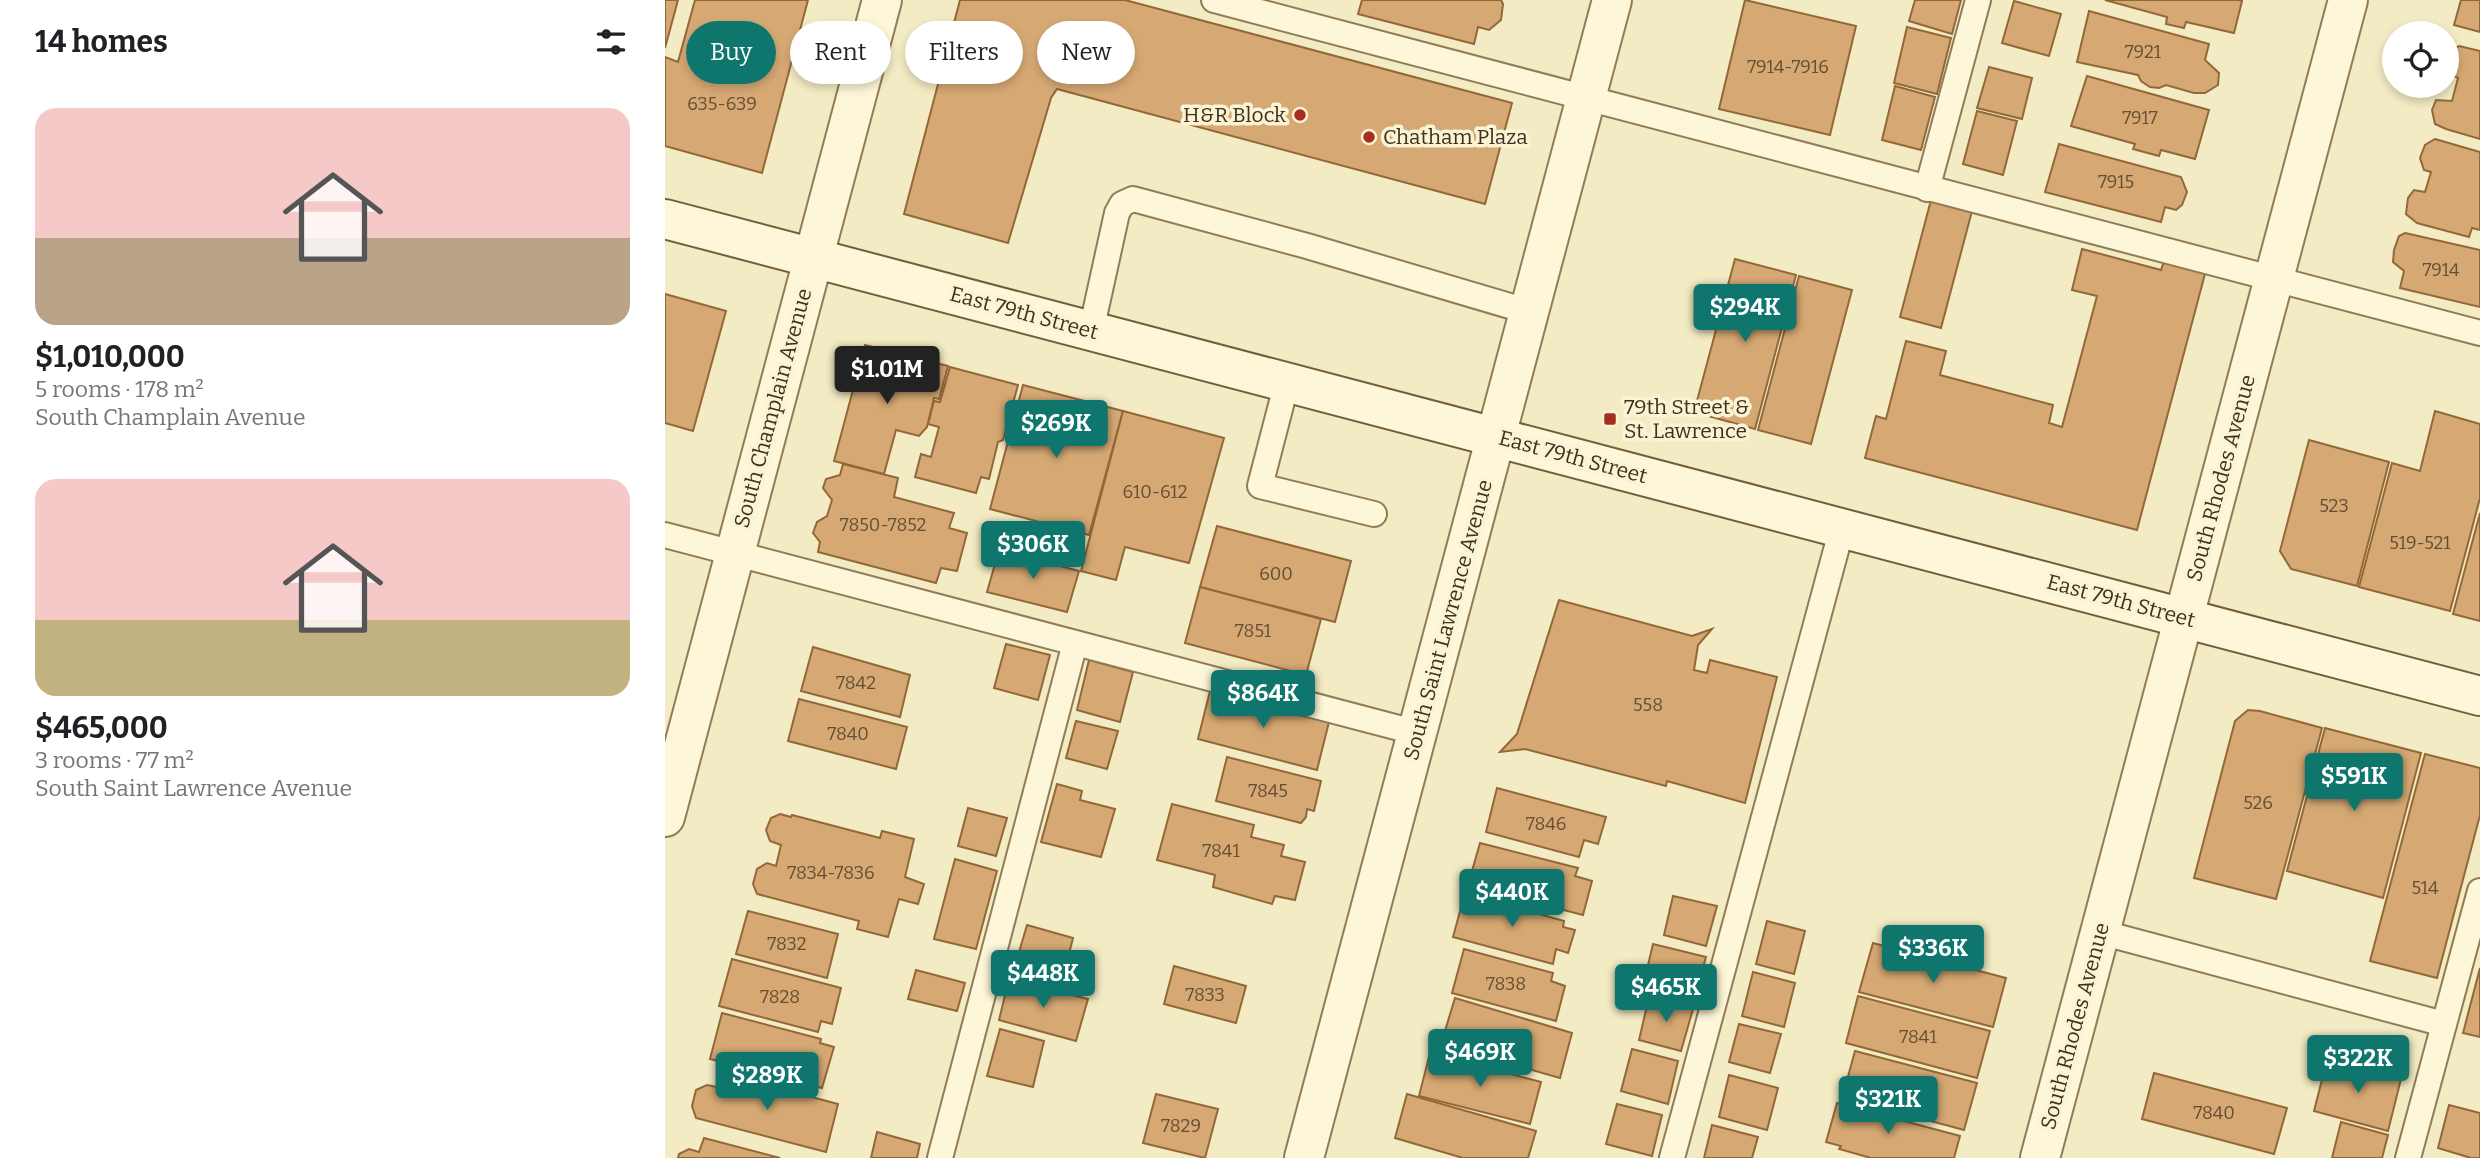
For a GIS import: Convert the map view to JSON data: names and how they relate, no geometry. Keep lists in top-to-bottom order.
{
  "streets": {
    "street": [
      "East 79th Street",
      "South Champlain Avenue",
      "South Rhodes Avenue",
      "South Saint Lawrence Avenue"
    ]
  },
  "crossings": [
    ["East 79th Street", "South Champlain Avenue"],
    ["East 79th Street", "South Rhodes Avenue"],
    ["East 79th Street", "South Saint Lawrence Avenue"]
  ],
  "places": {
    "other": ["H&R Block", "Chatham Plaza"],
    "transit": ["79th Street & St. Lawrence"]
  },
  "house_numbers": [
    "7921",
    "7914-7916",
    "635-639",
    "7917",
    "7915",
    "7914",
    "610-612",
    "523",
    "7850-7852",
    "519-521",
    "600",
    "7851",
    "7842",
    "558",
    "7840",
    "7845",
    "526",
    "7846",
    "7841",
    "7834-7836",
    "514",
    "7832",
    "7838",
    "7833",
    "7828",
    "7841",
    "7840",
    "7829"
  ],
  "page": {
    "heading": "14 homes",
    "chip": [
      "Buy",
      "Rent",
      "Filters",
      "New"
    ],
    "list": [
      {
        "name": "$1,010,000",
        "note": "5 rooms · 178 m² · South Champlain Avenue"
      },
      {
        "name": "$465,000",
        "note": "3 rooms · 77 m² · South Saint Lawrence Avenue"
      }
    ],
    "price": [
      "$294K",
      "$1.01M",
      "$269K",
      "$306K",
      "$864K",
      "$591K",
      "$440K",
      "$336K",
      "$448K",
      "$465K",
      "$469K",
      "$322K",
      "$289K",
      "$321K"
    ]
  }
}
